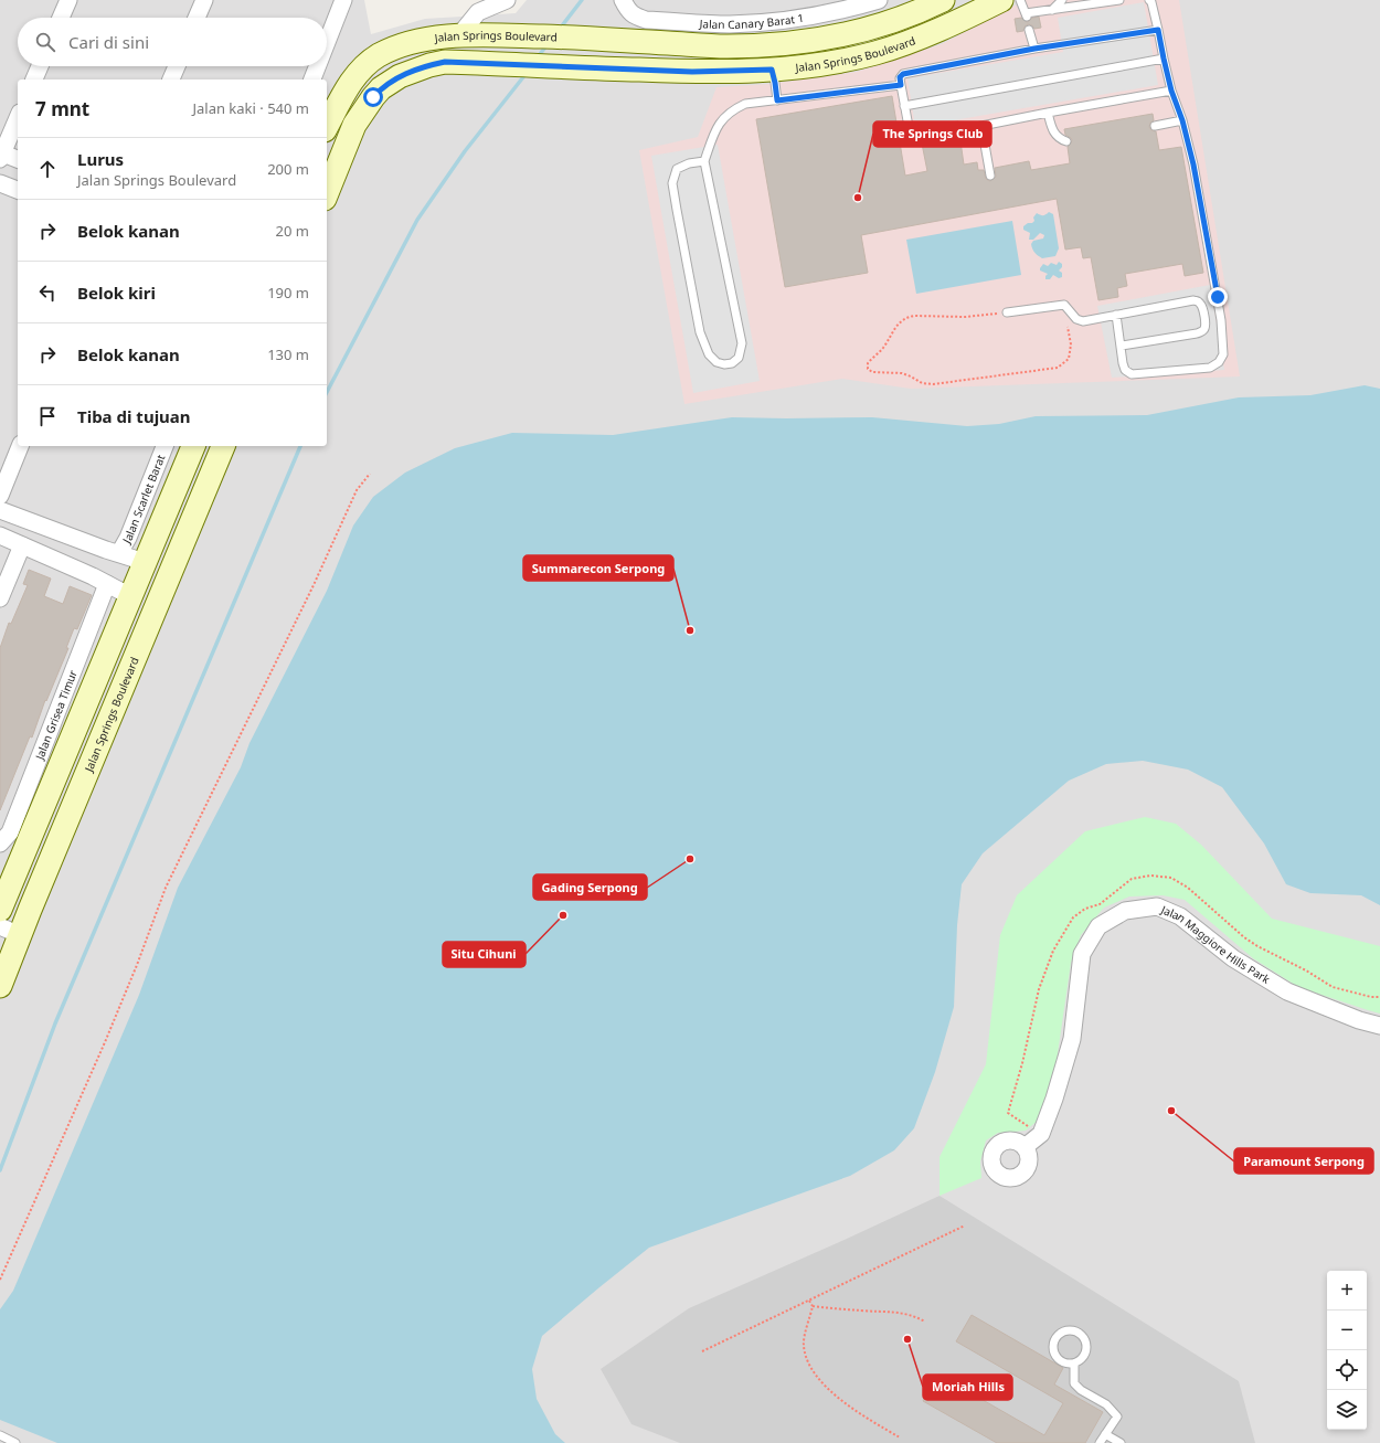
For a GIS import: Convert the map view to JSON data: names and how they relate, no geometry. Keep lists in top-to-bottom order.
{
  "streets": {
    "main road": ["Jalan Springs Boulevard"],
    "street": [
      "Jalan Canary Barat 1",
      "Jalan Scarlet Barat",
      "Jalan Grisea Timur",
      "Jalan Maggiore Hills Park"
    ]
  },
  "places": [
    "The Springs Club",
    "Summarecon Serpong",
    "Gading Serpong",
    "Situ Cihuni",
    "Paramount Serpong",
    "Moriah Hills"
  ],
  "page": {
    "search": "Cari di sini",
    "heading": ["7 mnt", "Jalan kaki · 540 m"],
    "list": [
      ["Lurus", "Jalan Springs Boulevard", "200 m"],
      ["Belok kanan", "20 m"],
      ["Belok kiri", "190 m"],
      ["Belok kanan", "130 m"],
      "Tiba di tujuan"
    ],
    "map_buttons": ["+", "−"]
  }
}
